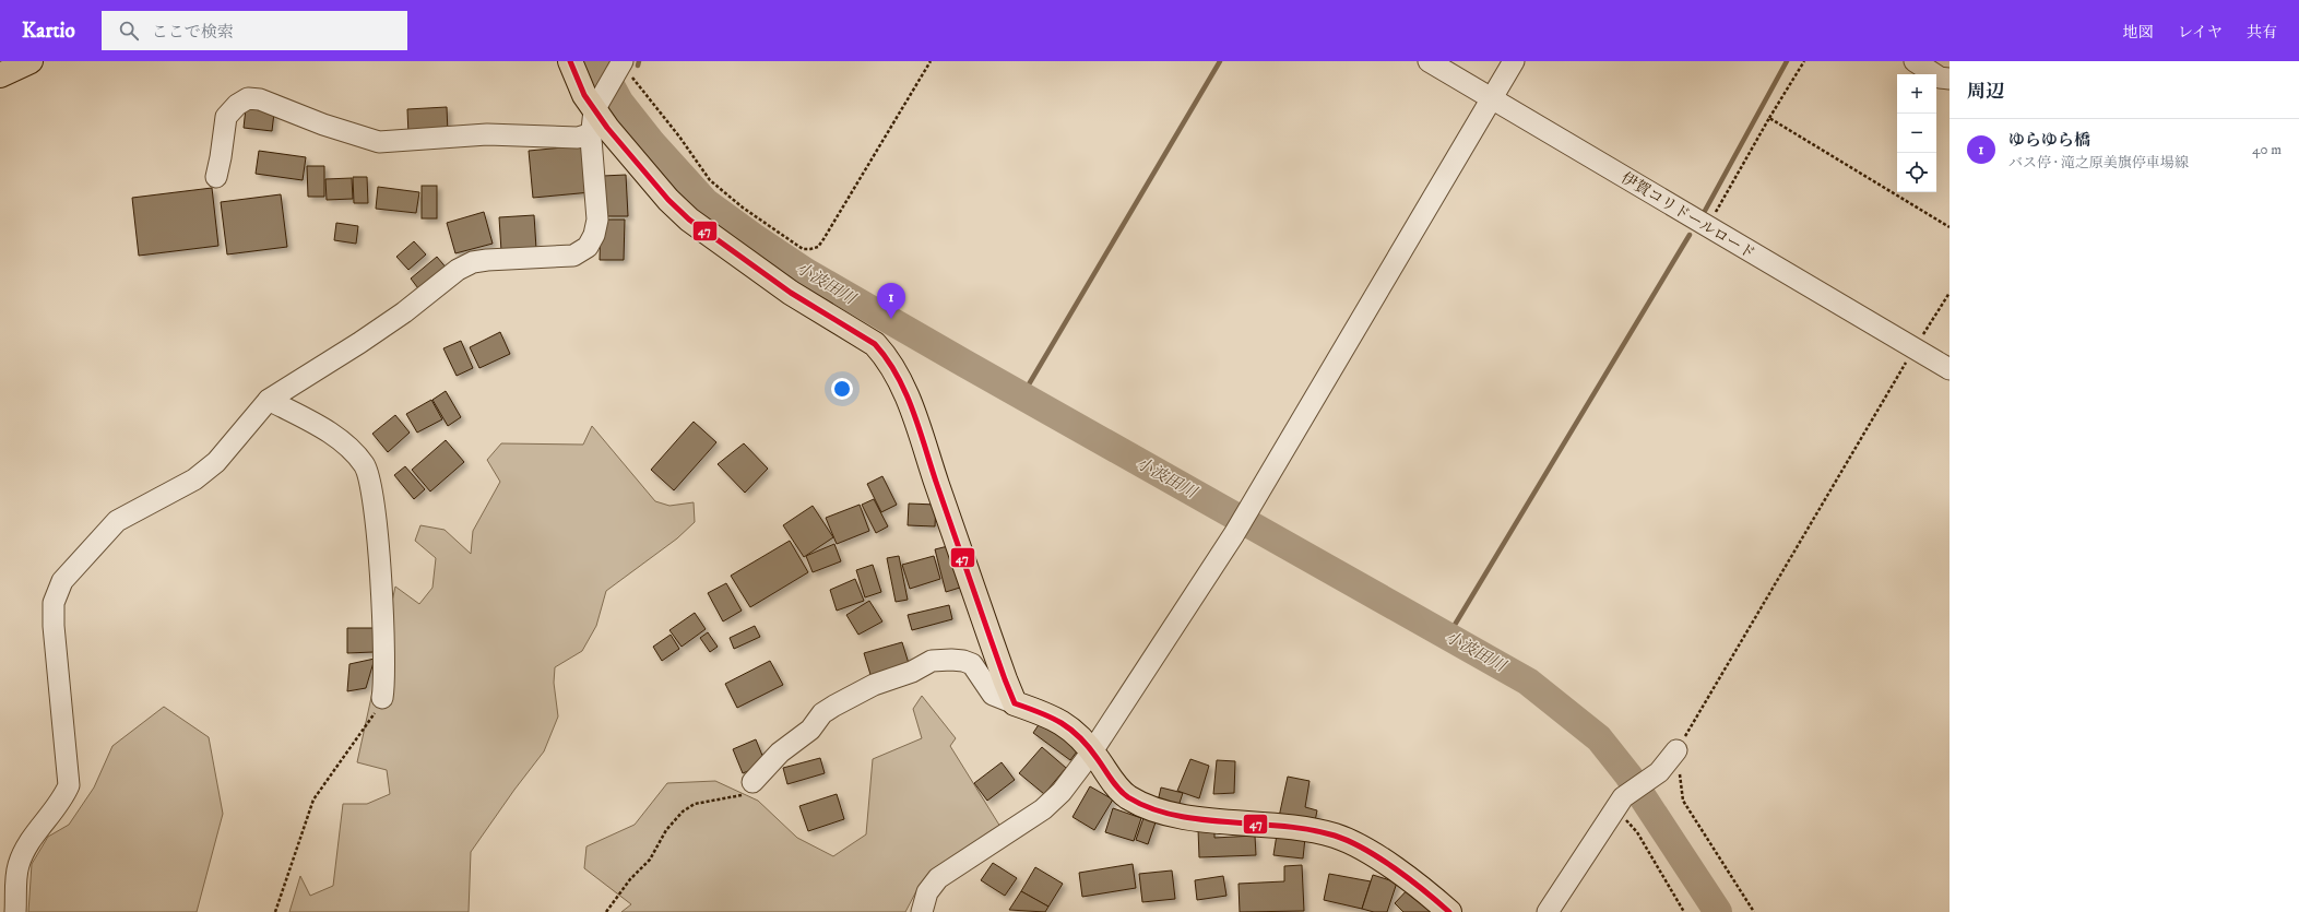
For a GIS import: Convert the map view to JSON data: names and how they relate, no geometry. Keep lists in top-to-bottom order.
{
  "streets": {
    "street": ["伊賀コリドールロード"]
  },
  "water": ["小波田川"],
  "lines": ["transit line 47"],
  "page": {
    "header": "Kartio",
    "search": "ここで検索",
    "nav": ["地図", "レイヤ", "共有"],
    "heading": "周辺",
    "map_buttons": ["+", "−"],
    "list": [
      {
        "mark": "1",
        "name": "ゆらゆら橋",
        "note": "バス停 · 滝之原美旗停車場線",
        "value": "40 m"
      }
    ],
    "pins": "1"
  }
}
